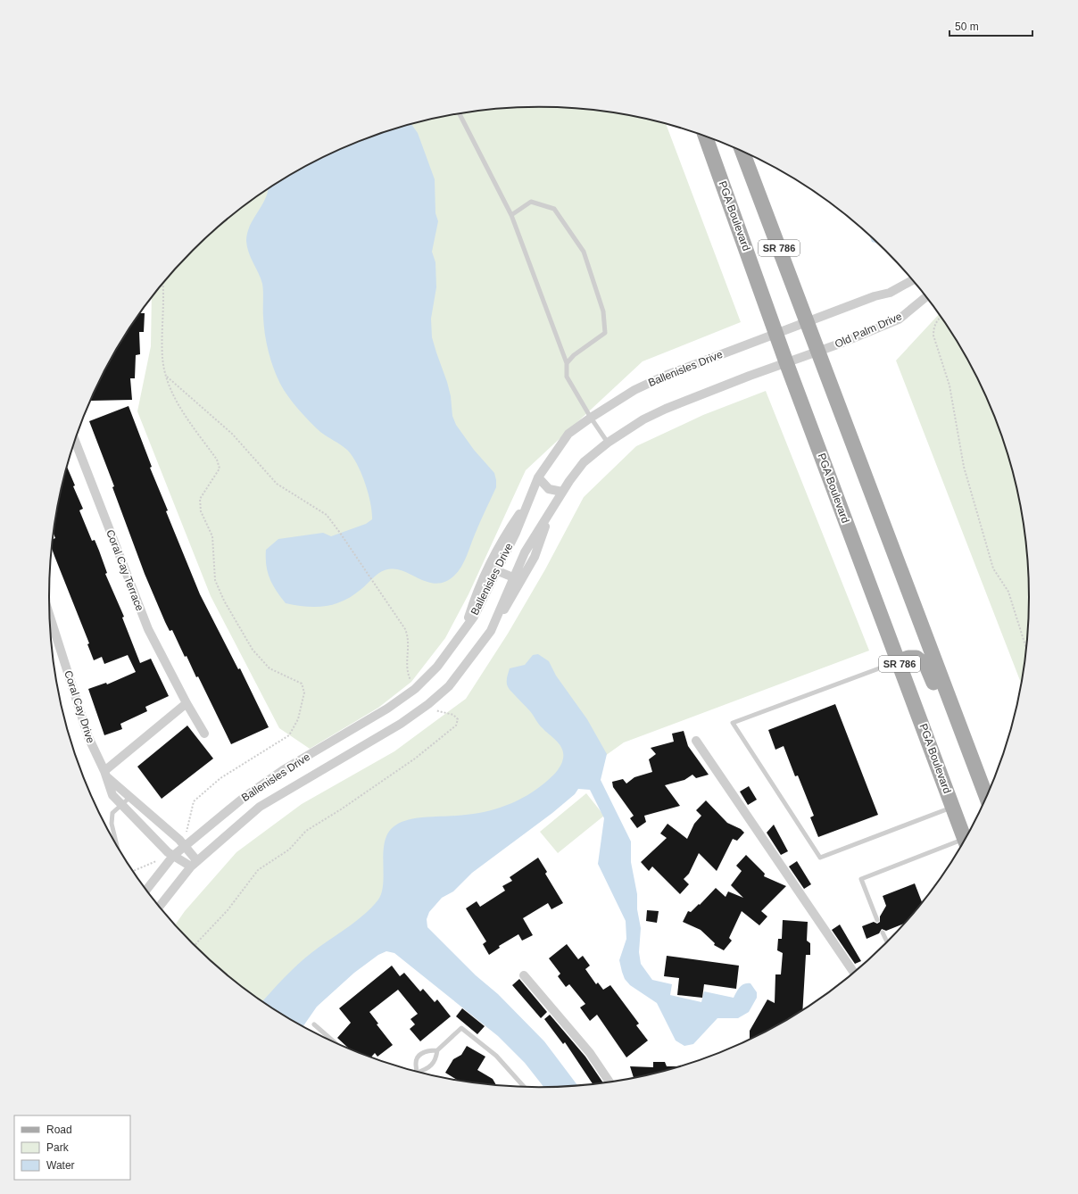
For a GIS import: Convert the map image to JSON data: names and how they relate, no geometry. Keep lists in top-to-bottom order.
{
  "streets": {
    "main road": ["PGA Boulevard", "SR 786"],
    "street": [
      "Old Palm Drive",
      "Ballenisles Drive",
      "Coral Cay Terrace",
      "Coral Cay Drive"
    ]
  },
  "crossings": [
    ["PGA Boulevard", "Ballenisles Drive"],
    ["SR 786", "Old Palm Drive"],
    ["SR 786", "Ballenisles Drive"],
    ["Old Palm Drive", "Ballenisles Drive"],
    ["Ballenisles Drive", "Coral Cay Drive"]
  ],
  "legend": ["Road", "Park", "Water"],
  "scale_bar": "50 m"
}
